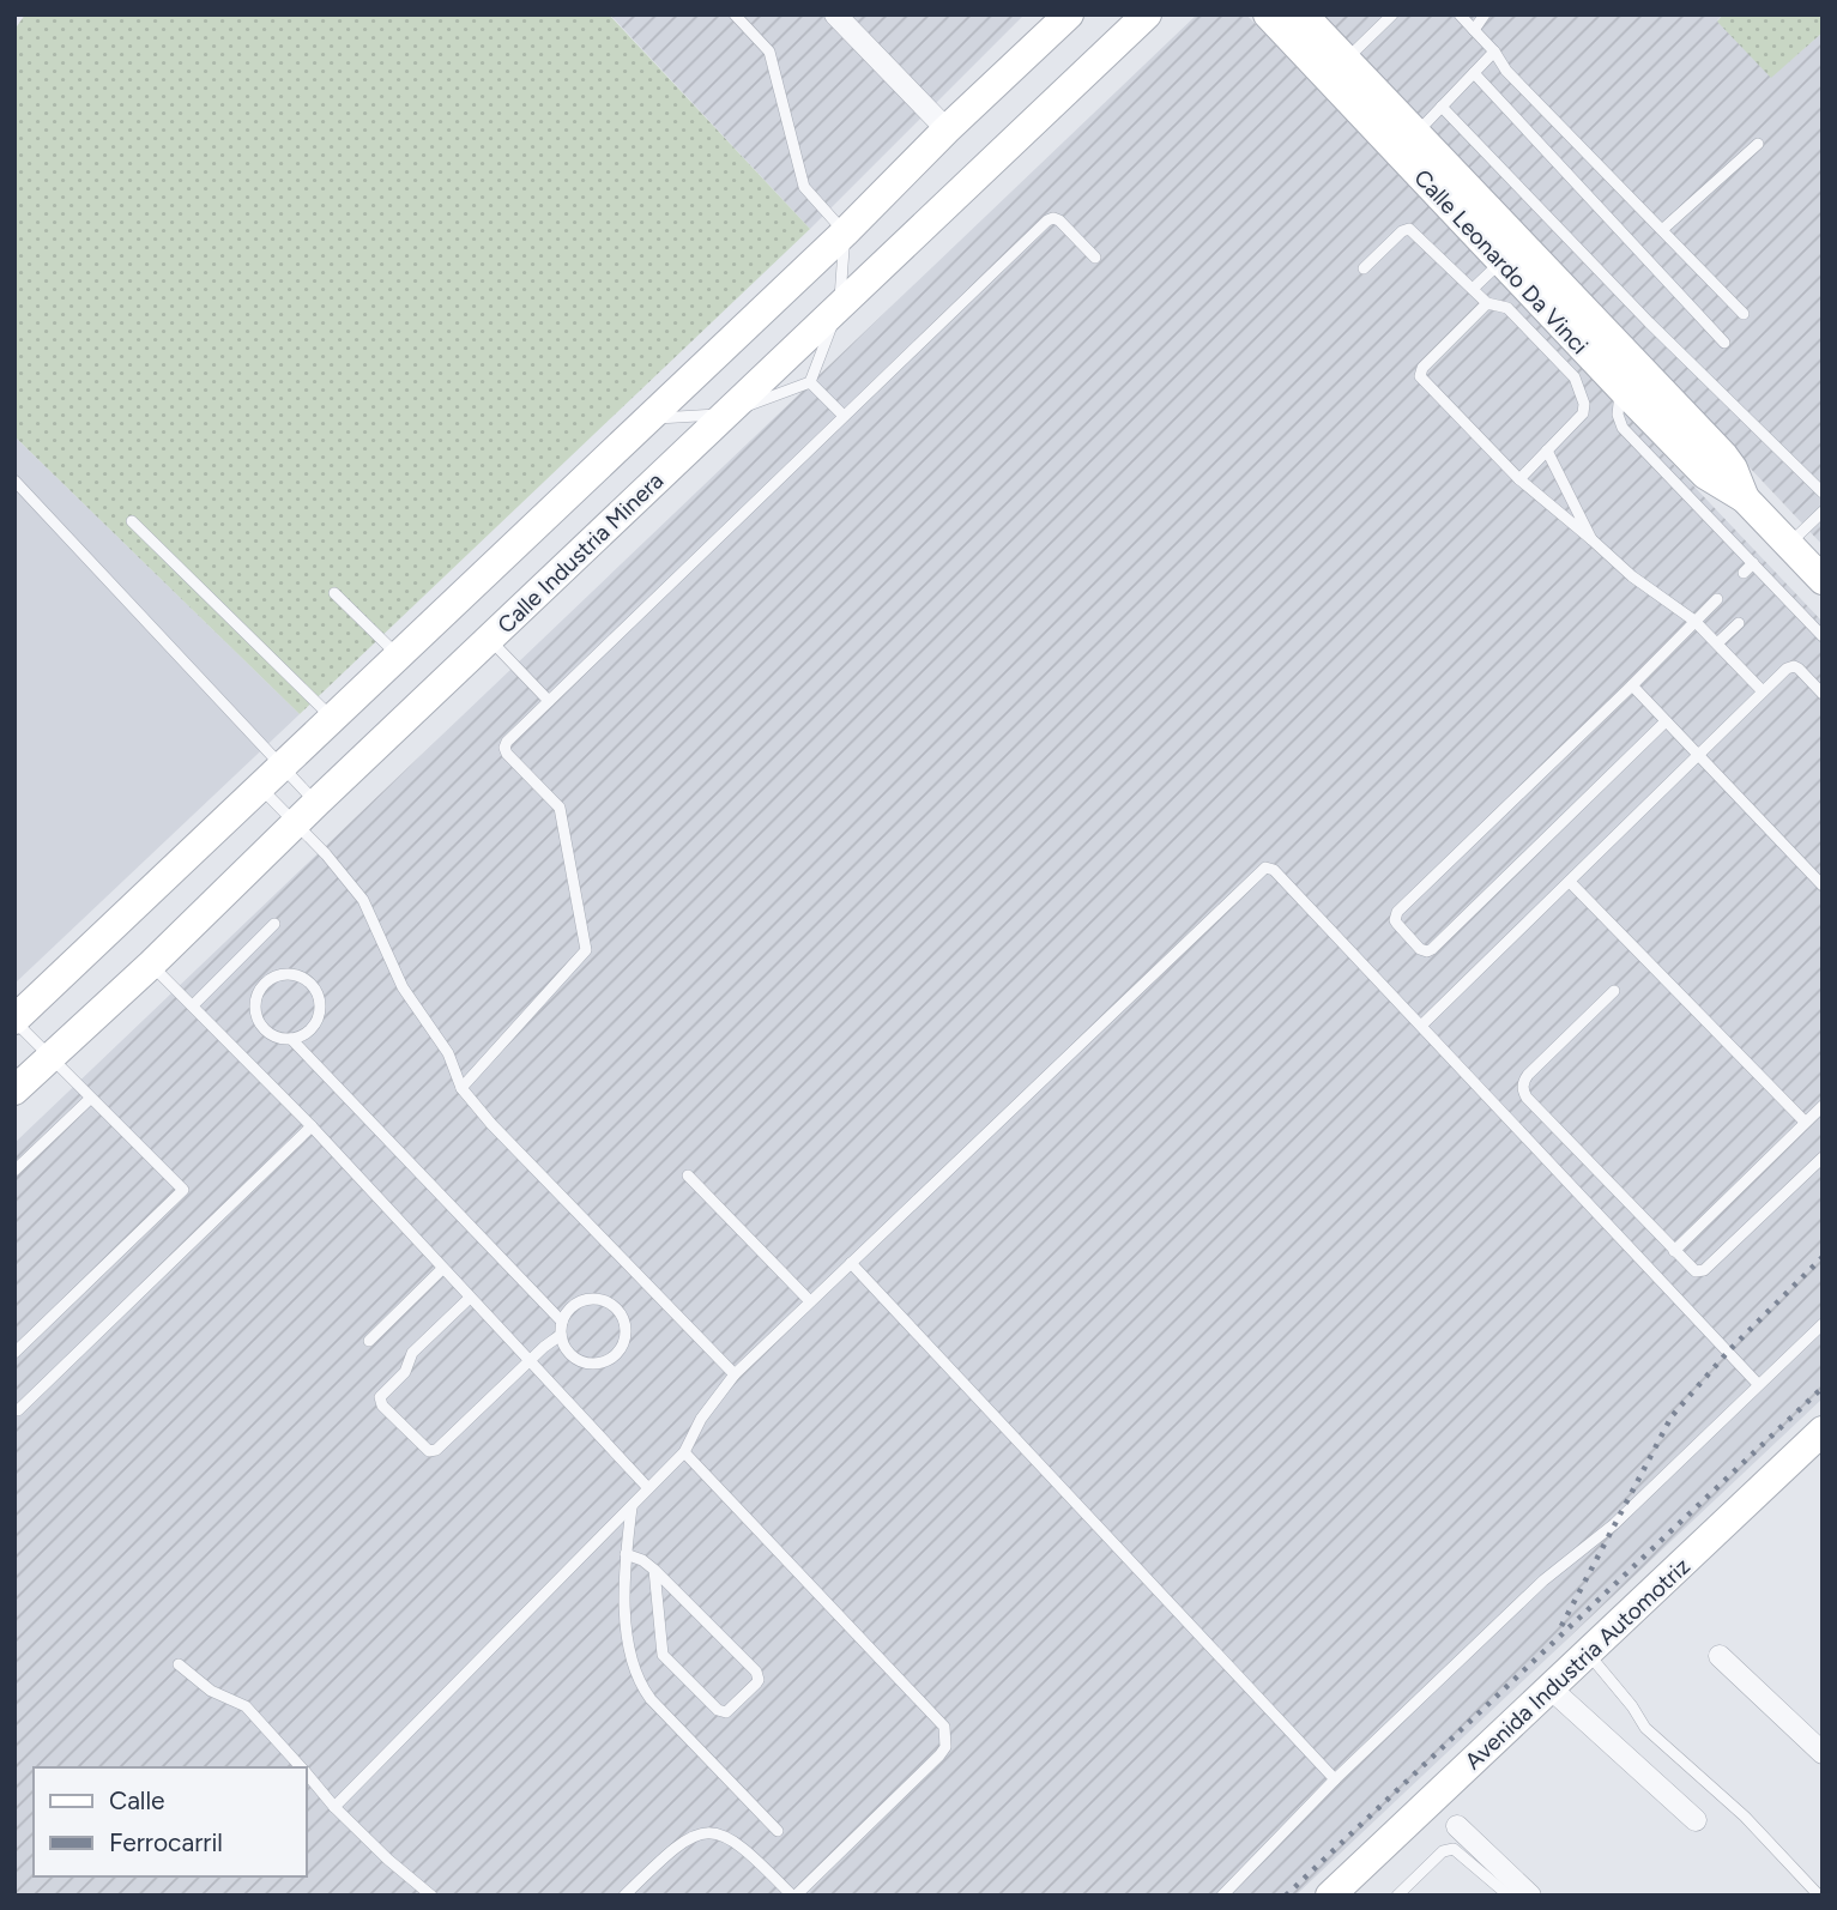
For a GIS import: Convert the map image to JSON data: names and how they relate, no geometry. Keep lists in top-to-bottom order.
{
  "streets": {
    "main road": ["Calle Leonardo Da Vinci", "Calle Industria Minera", "Avenida Industria Automotriz"]
  },
  "legend": ["Calle", "Ferrocarril"]
}
